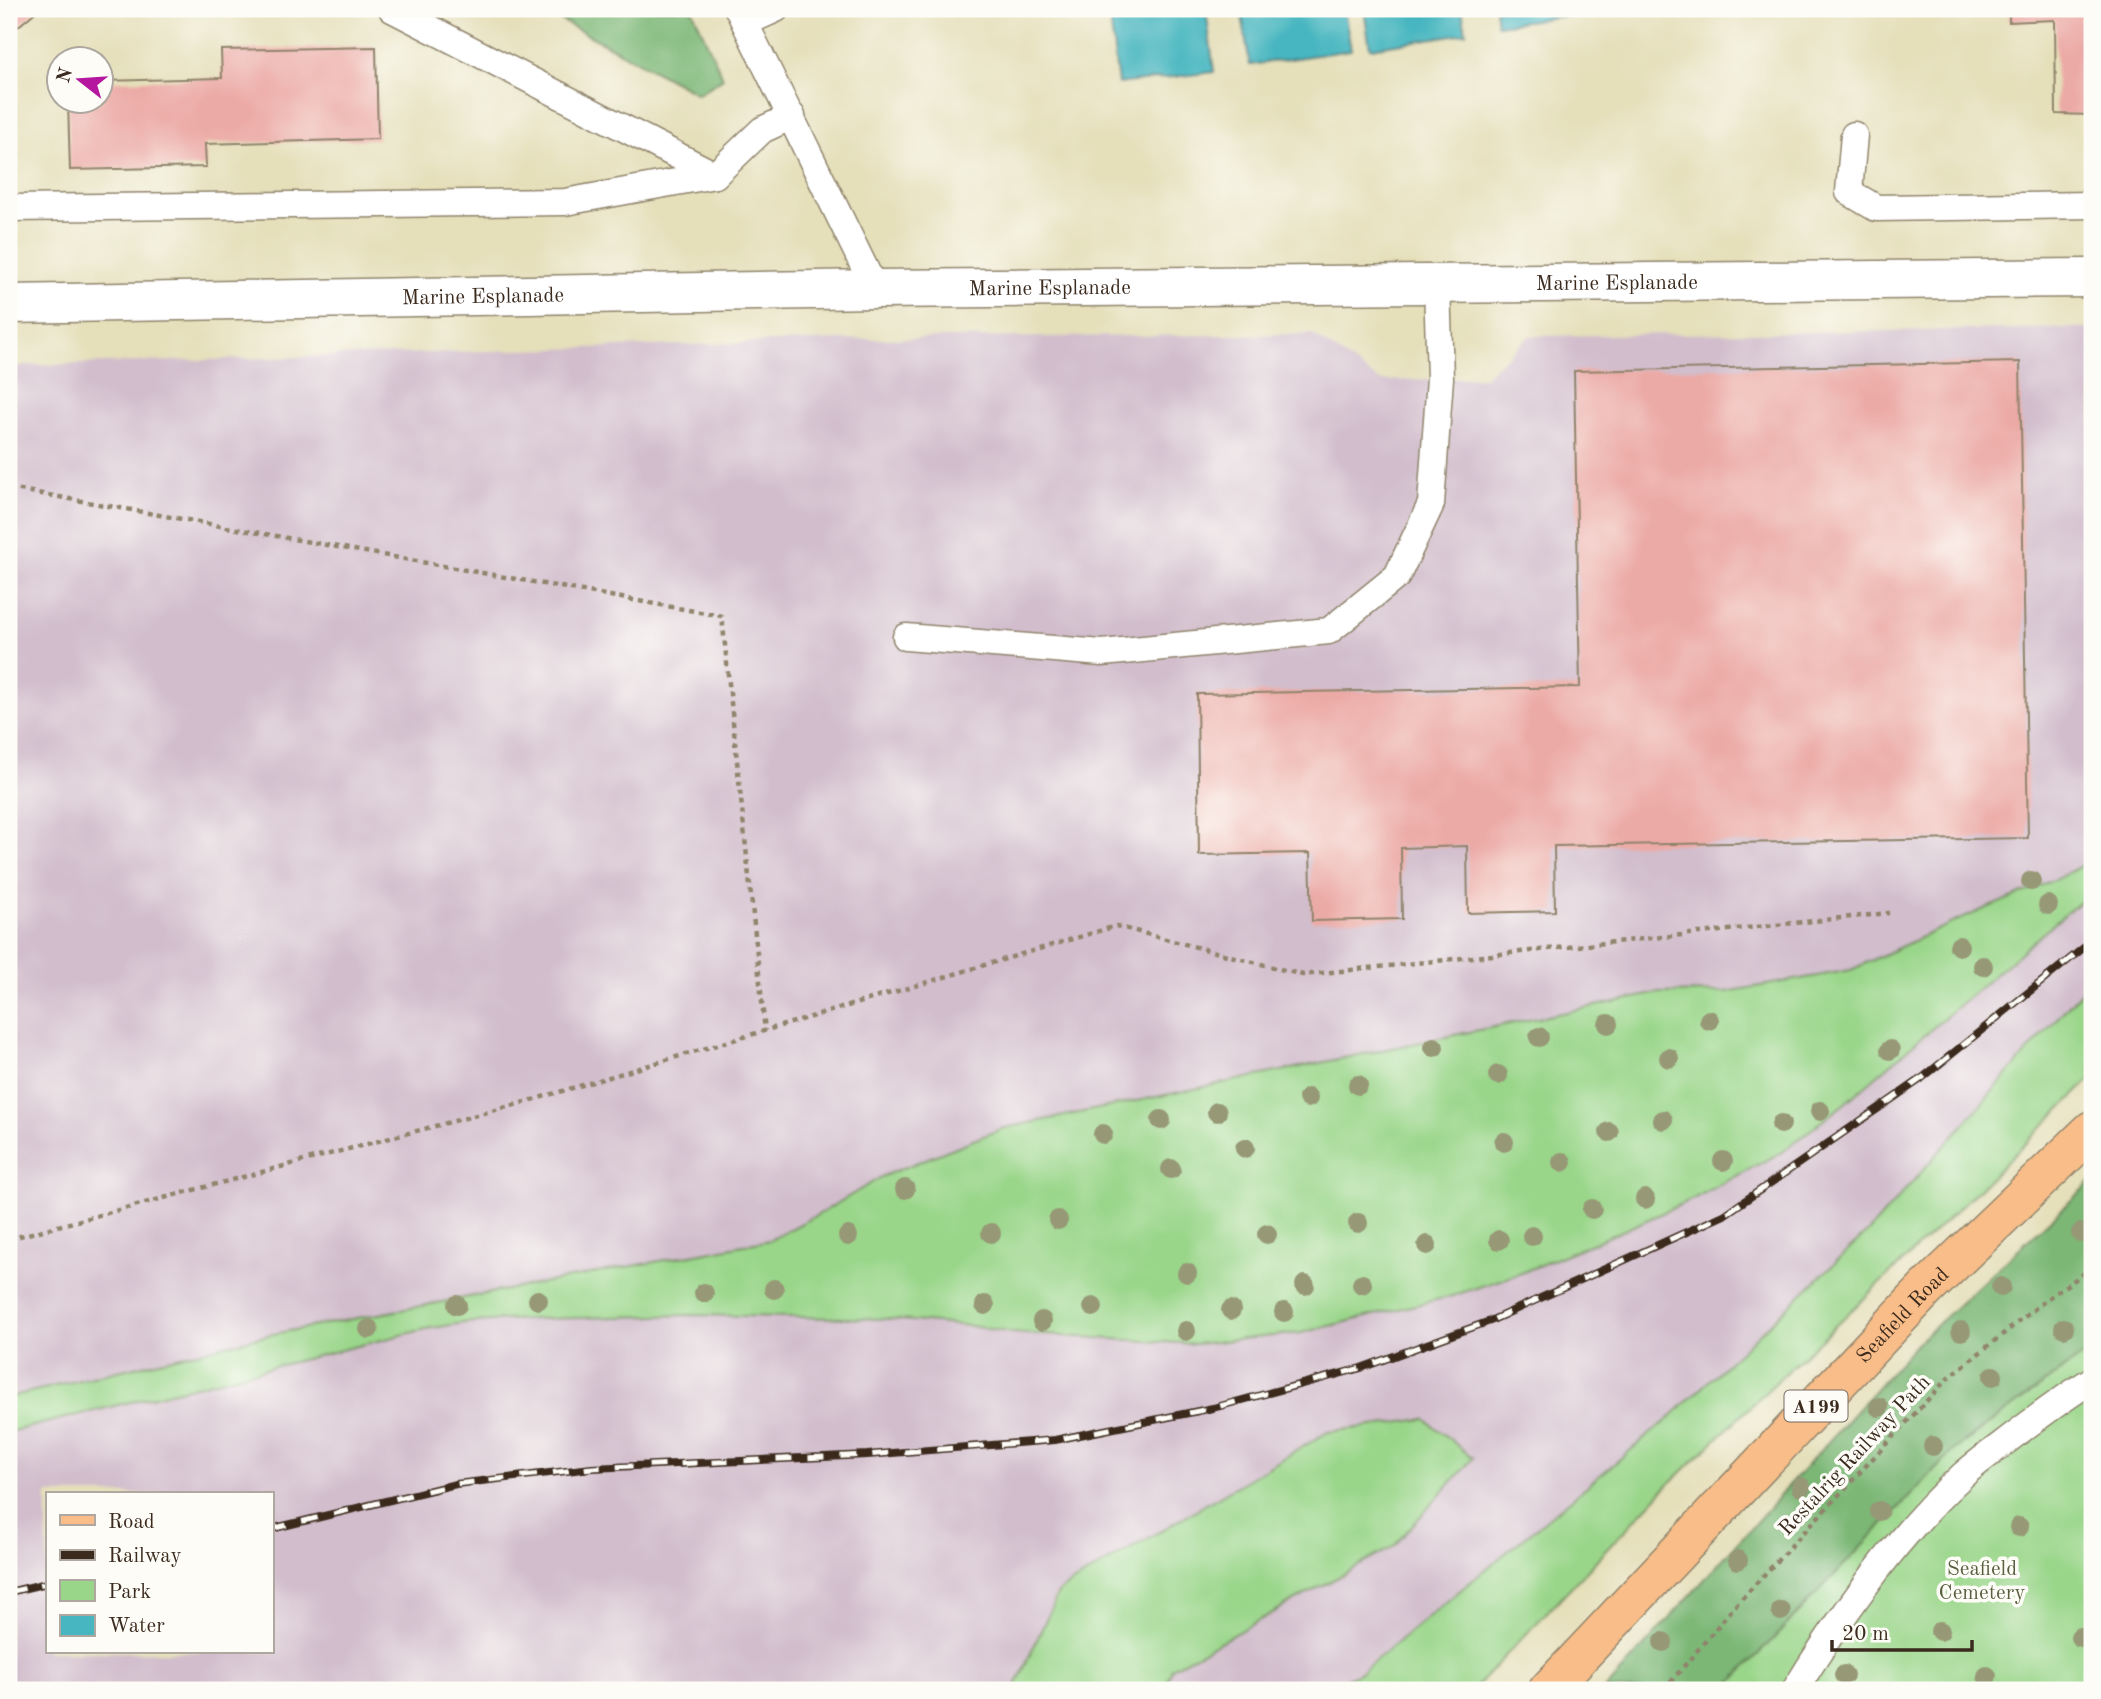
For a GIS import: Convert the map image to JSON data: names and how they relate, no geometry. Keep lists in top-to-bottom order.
{
  "streets": {
    "main road": ["Seafield Road", "A199"],
    "street": ["Marine Esplanade"],
    "path": ["Restalrig Railway Path"]
  },
  "parks": ["Seafield Cemetery"],
  "legend": [
    "Road",
    "Railway",
    "Park",
    "Water"
  ],
  "scale_bar": "20 m",
  "north": "left"
}
